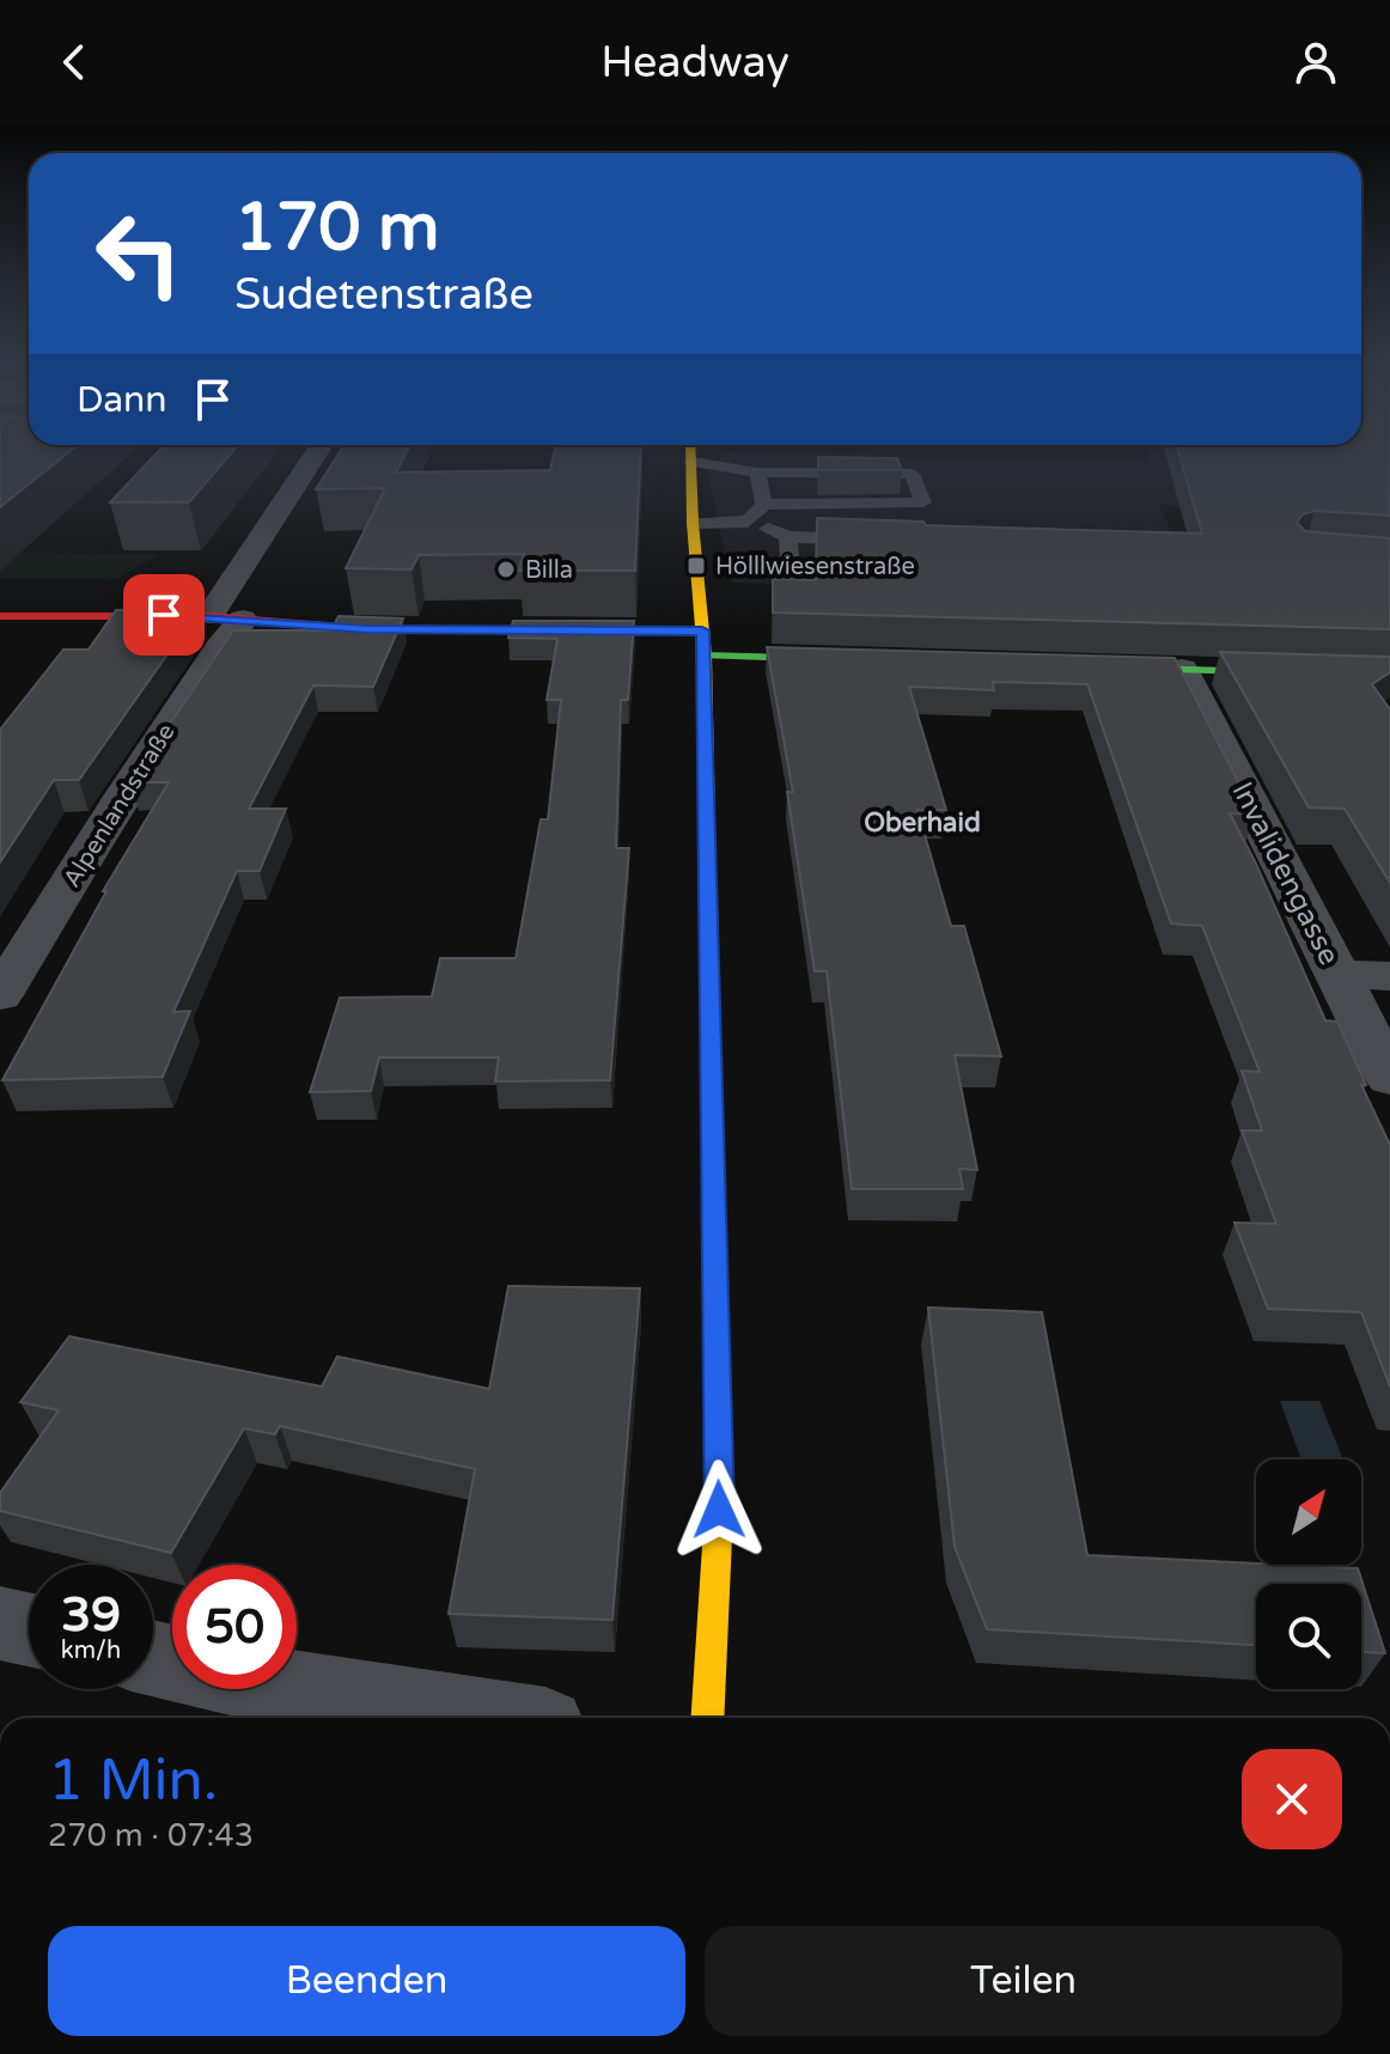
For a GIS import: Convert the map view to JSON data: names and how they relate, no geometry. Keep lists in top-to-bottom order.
{
  "streets": {
    "street": ["Alpenlandstraße", "Invalidengasse"]
  },
  "districts": ["Oberhaid"],
  "places": {
    "transit": ["Hölllwiesenstraße"],
    "other": ["Billa"]
  },
  "north": "top right",
  "page": {
    "header": "Headway",
    "turn": ["170 m", "Sudetenstraße"],
    "then": "Dann",
    "speed": "39 km/h",
    "limit": "50",
    "heading": ["1 Min.", "270 m · 07:43"],
    "buttons": ["Beenden", "Teilen"]
  }
}
